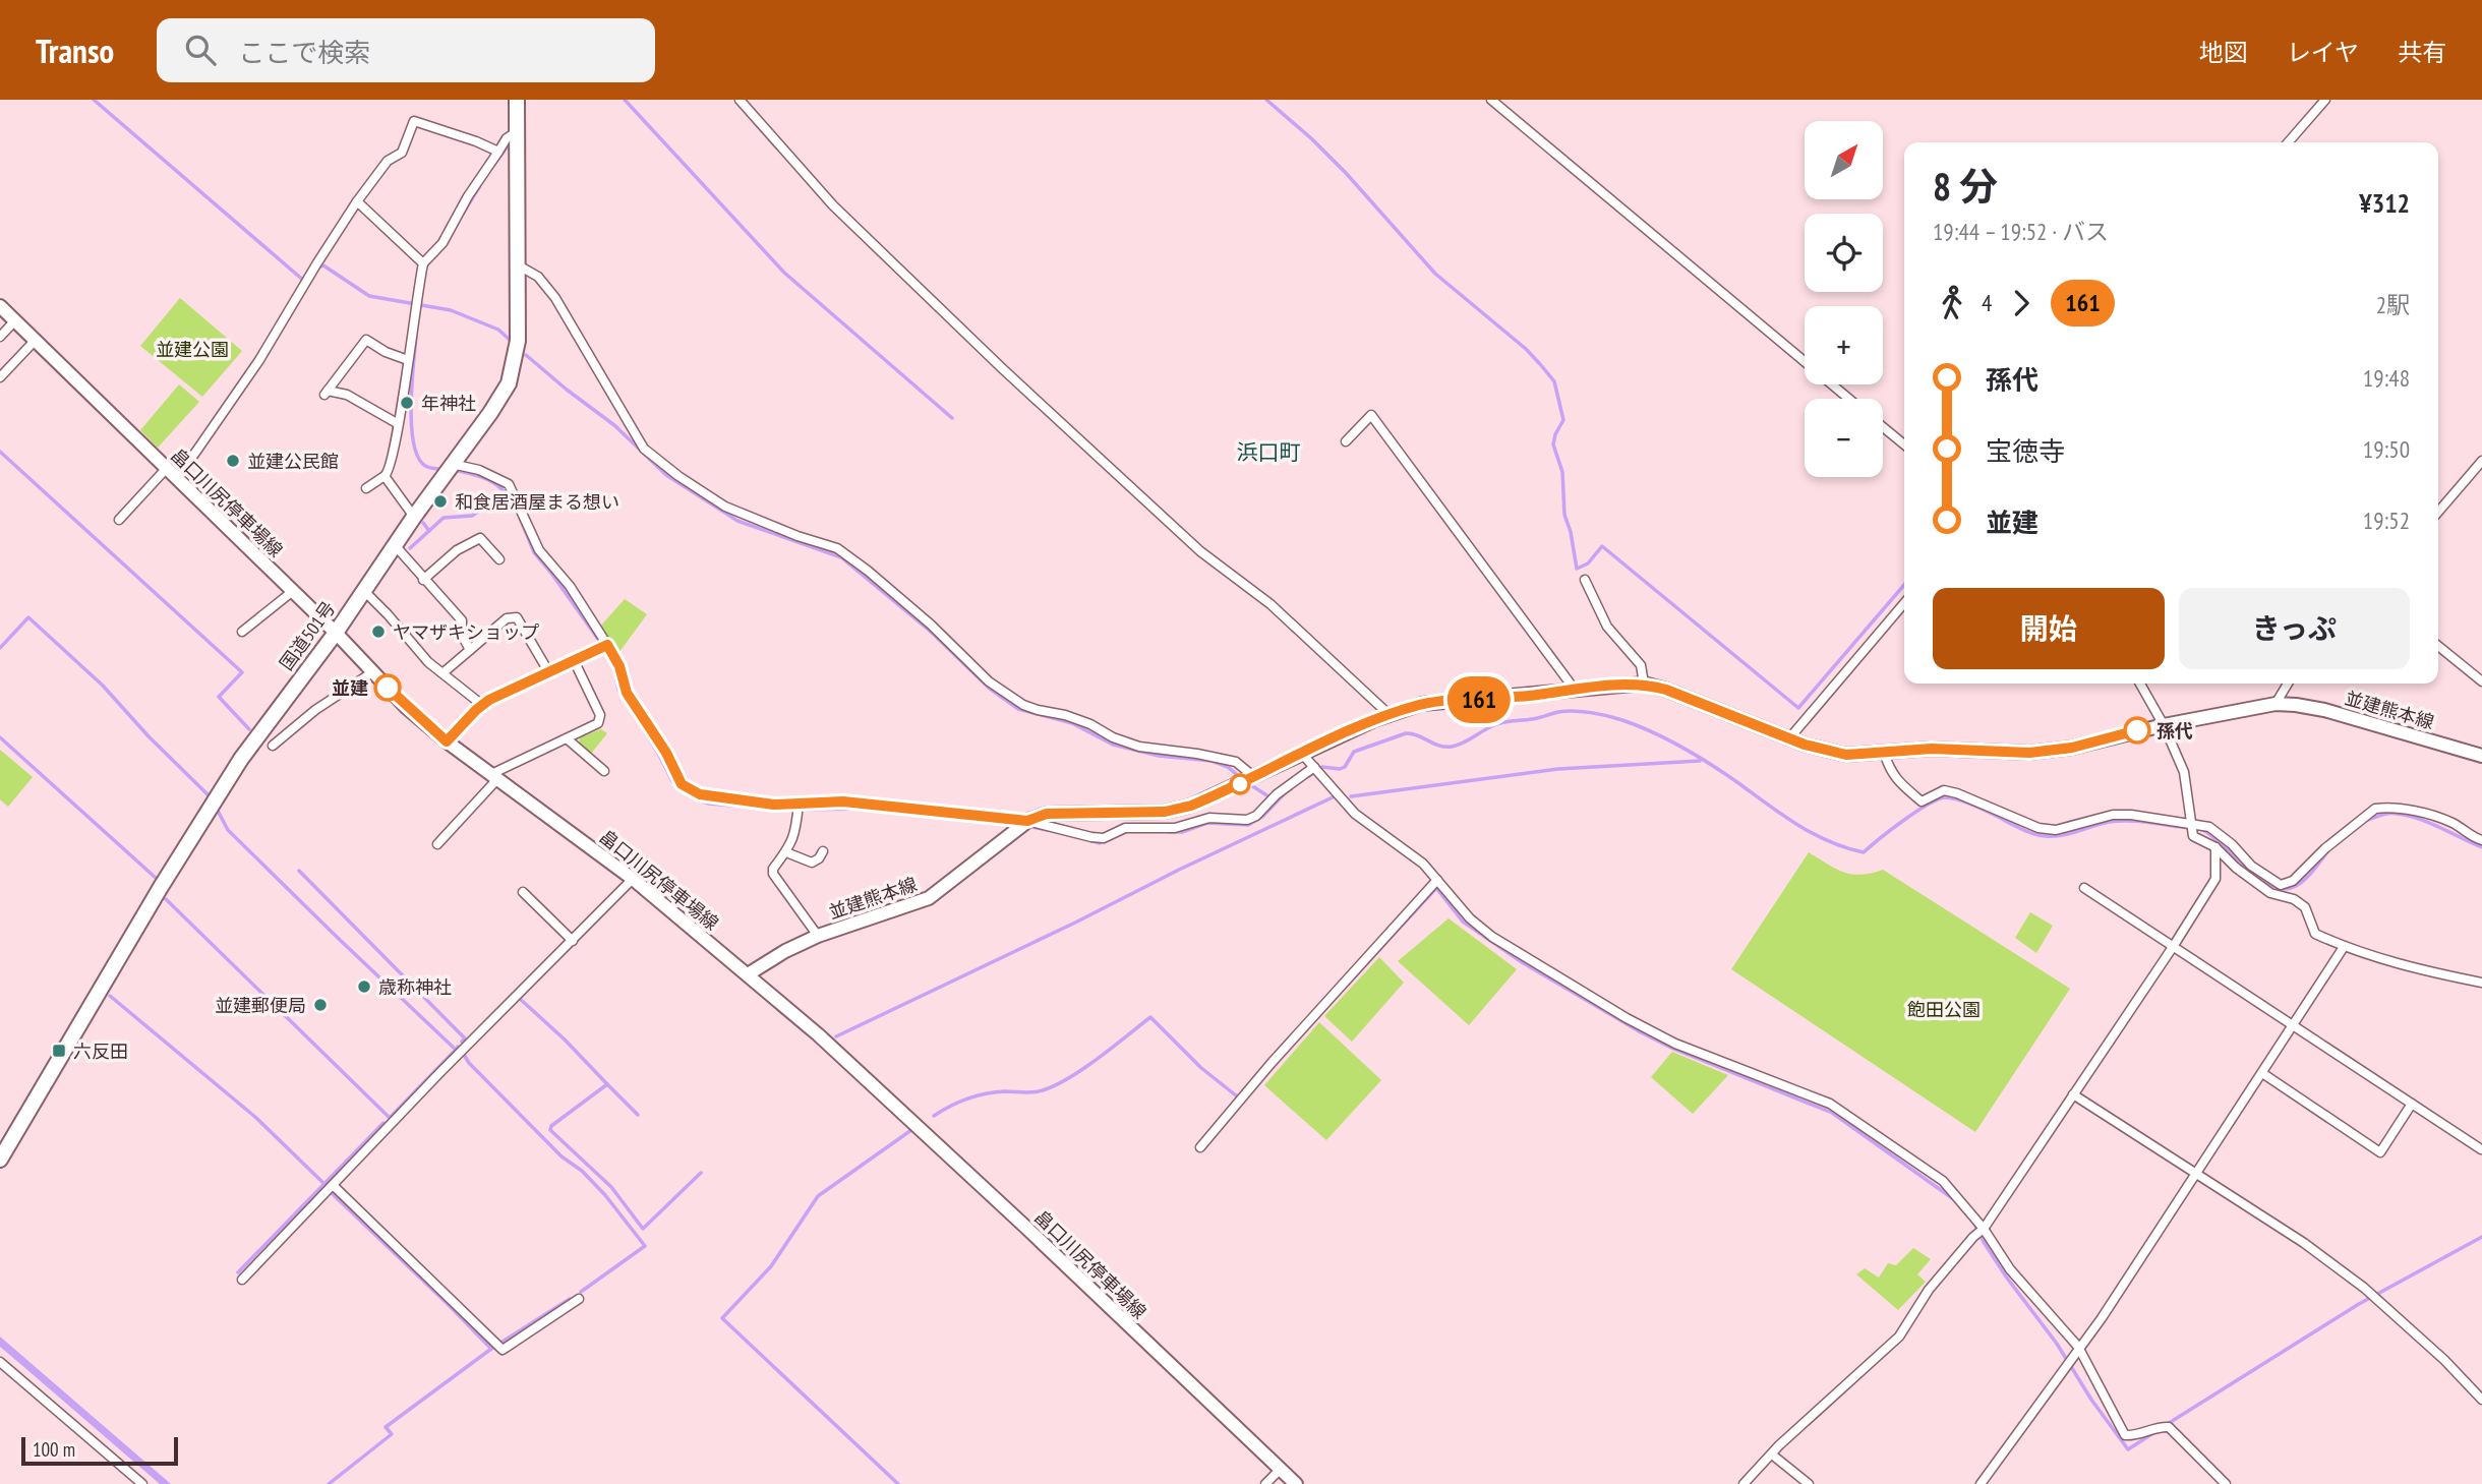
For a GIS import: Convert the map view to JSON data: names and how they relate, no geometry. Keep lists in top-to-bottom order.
{
  "streets": {
    "highway": ["国道501号"],
    "main road": ["畠口川尻停車場線", "並建熊本線"]
  },
  "crossings": [
    ["畠口川尻停車場線", "国道501号"],
    ["畠口川尻停車場線", "並建熊本線"]
  ],
  "districts": ["浜口町"],
  "parks": ["並建公園", "飽田公園"],
  "places": {
    "other": [
      "年神社",
      "並建公民館",
      "和食居酒屋まる想い",
      "ヤマザキショップ",
      "並建",
      "孫代",
      "歳称神社",
      "並建郵便局"
    ],
    "transit": ["六反田"]
  },
  "lines": ["bus line 161"],
  "scale_bar": "100 m",
  "north": "top right",
  "page": {
    "header": "Transo",
    "search": "ここで検索",
    "nav": ["地図", "レイヤ", "共有"],
    "on_map": "161",
    "map_buttons": ["+", "−"],
    "heading": ["8 分", "19:44 – 19:52 · バス", "¥312"],
    "legs": ["4", "161", "2駅"],
    "list": [
      {
        "name": "孫代",
        "value": "19:48"
      },
      {
        "name": "宝徳寺",
        "value": "19:50"
      },
      {
        "name": "並建",
        "value": "19:52"
      }
    ],
    "buttons": ["開始", "きっぷ"],
    "scale": "100 m"
  }
}
